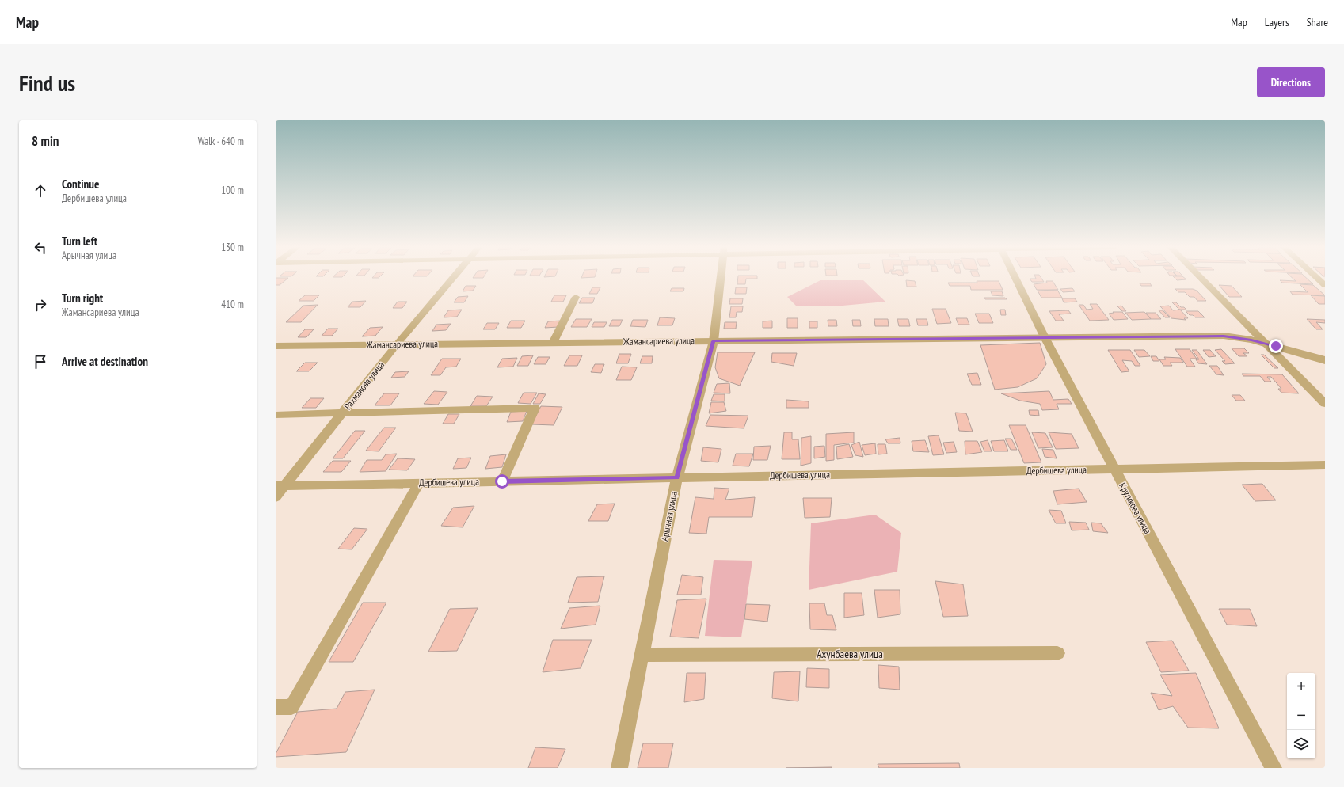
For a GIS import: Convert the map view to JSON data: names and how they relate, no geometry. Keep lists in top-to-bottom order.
{
  "streets": {
    "street": [
      "Жамансариева улица",
      "Рахманова улица",
      "Дербишева улица",
      "Крутикова улица",
      "Арычная улица",
      "Ахунбаева улица"
    ]
  },
  "crossings": [
    ["Жамансариева улица", "Рахманова улица"],
    ["Жамансариева улица", "Крутикова улица"],
    ["Жамансариева улица", "Арычная улица"],
    ["Рахманова улица", "Дербишева улица"],
    ["Дербишева улица", "Крутикова улица"],
    ["Дербишева улица", "Арычная улица"],
    ["Арычная улица", "Ахунбаева улица"]
  ],
  "page": {
    "header": "Map",
    "nav": ["Map", "Layers", "Share"],
    "buttons": "Directions",
    "title": "Find us",
    "heading": ["8 min", "Walk · 640 m"],
    "list": [
      ["Continue", "Дербишева улица", "100 m"],
      ["Turn left", "Арычная улица", "130 m"],
      ["Turn right", "Жамансариева улица", "410 m"],
      "Arrive at destination"
    ],
    "map_buttons": ["+", "−"]
  }
}
